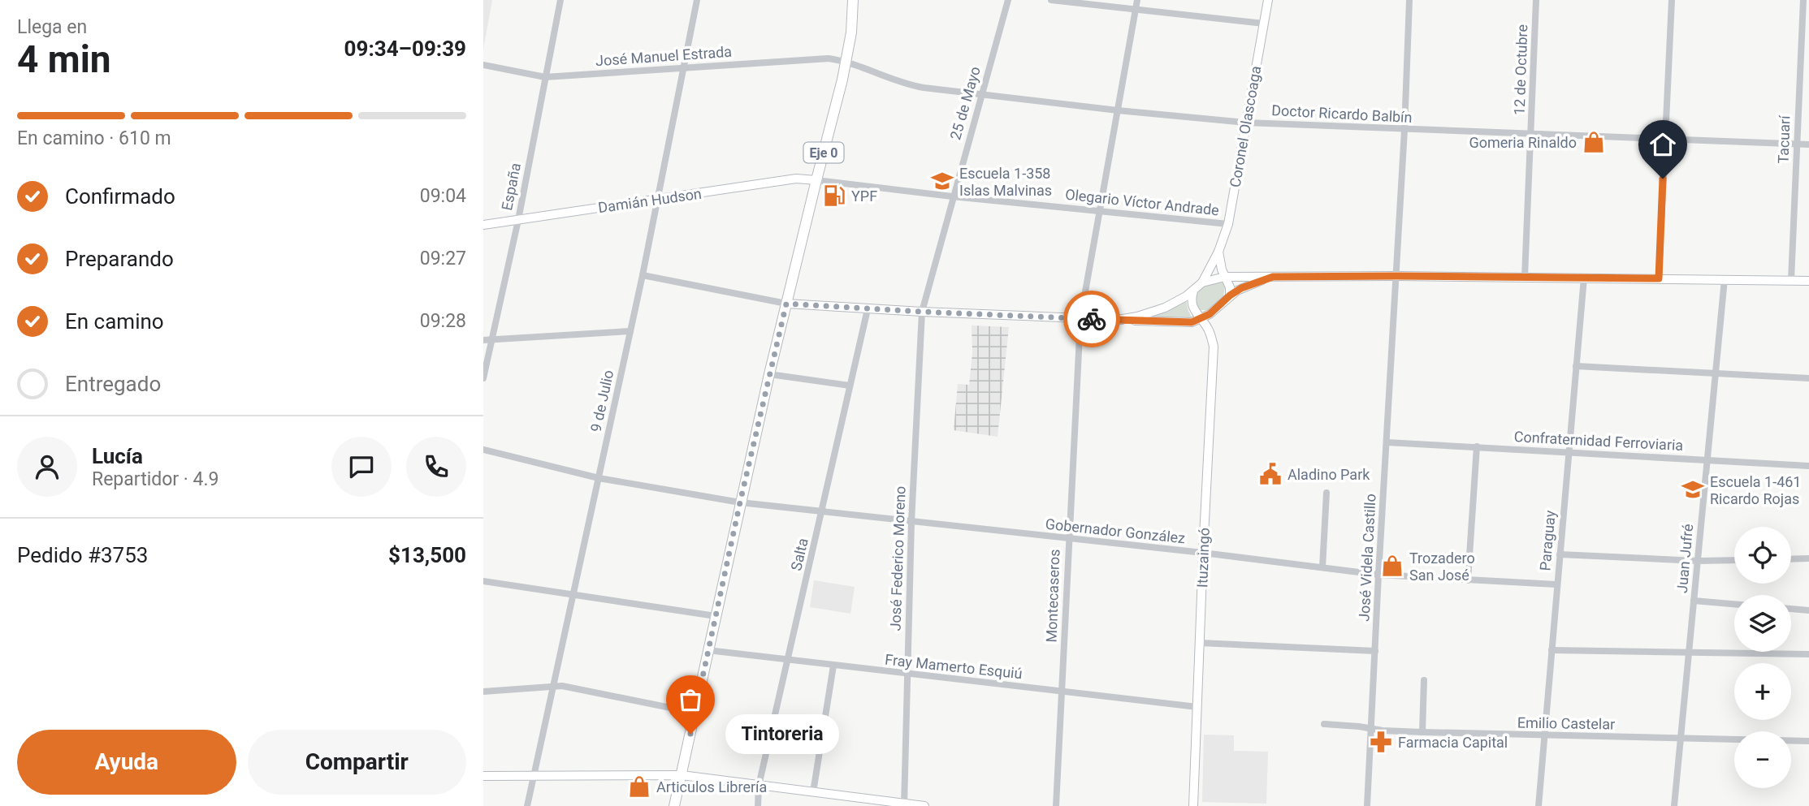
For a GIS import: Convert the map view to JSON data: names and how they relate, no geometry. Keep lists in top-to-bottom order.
{
  "streets": {
    "main road": ["Eje 0"],
    "street": [
      "José Manuel Estrada",
      "12 de Octubre",
      "25 de Mayo",
      "Doctor Ricardo Balbín",
      "Coronel Olascoaga",
      "Tacuarí",
      "España",
      "Damián Hudson",
      "Olegario Víctor Andrade",
      "9 de Julio",
      "Confraternidad Ferroviaria",
      "Gobernador González",
      "Paraguay",
      "Salta",
      "Ituzaingó",
      "José Videla Castillo",
      "José Federico Moreno",
      "Juan Jufré",
      "Montecaseros",
      "Fray Mamerto Esquiú",
      "Emilio Castelar"
    ]
  },
  "crossings": [
    ["José Manuel Estrada", "Doctor Ricardo Balbín"],
    ["José Manuel Estrada", "Eje 0"],
    ["José Manuel Estrada", "España"],
    ["José Manuel Estrada", "9 de Julio"],
    ["12 de Octubre", "Doctor Ricardo Balbín"],
    ["25 de Mayo", "Doctor Ricardo Balbín"],
    ["25 de Mayo", "Olegario Víctor Andrade"],
    ["25 de Mayo", "José Federico Moreno"],
    ["Doctor Ricardo Balbín", "Coronel Olascoaga"],
    ["Doctor Ricardo Balbín", "Tacuarí"],
    ["Doctor Ricardo Balbín", "Eje 0"],
    ["Doctor Ricardo Balbín", "José Videla Castillo"],
    ["Doctor Ricardo Balbín", "Montecaseros"],
    ["Coronel Olascoaga", "Olegario Víctor Andrade"],
    ["Eje 0", "Damián Hudson"],
    ["Eje 0", "Olegario Víctor Andrade"],
    ["Eje 0", "Gobernador González"],
    ["Eje 0", "Fray Mamerto Esquiú"],
    ["España", "Damián Hudson"],
    ["Damián Hudson", "Olegario Víctor Andrade"],
    ["Damián Hudson", "9 de Julio"],
    ["Olegario Víctor Andrade", "Montecaseros"],
    ["9 de Julio", "Gobernador González"],
    ["Confraternidad Ferroviaria", "Paraguay"],
    ["Confraternidad Ferroviaria", "José Videla Castillo"],
    ["Confraternidad Ferroviaria", "Juan Jufré"],
    ["Gobernador González", "Paraguay"],
    ["Gobernador González", "Salta"],
    ["Gobernador González", "Ituzaingó"],
    ["Gobernador González", "José Videla Castillo"],
    ["Gobernador González", "José Federico Moreno"],
    ["Gobernador González", "Montecaseros"],
    ["Paraguay", "Emilio Castelar"],
    ["Salta", "Fray Mamerto Esquiú"],
    ["Ituzaingó", "Fray Mamerto Esquiú"],
    ["José Videla Castillo", "Emilio Castelar"],
    ["José Federico Moreno", "Fray Mamerto Esquiú"],
    ["Juan Jufré", "Emilio Castelar"],
    ["Montecaseros", "Fray Mamerto Esquiú"]
  ],
  "places": {
    "shop": ["Gomeria Rinaldo", "Trozadero San José", "Articulos Librería"],
    "school or university": ["Escuela 1-358 Islas Malvinas", "Escuela 1-461 Ricardo Rojas"],
    "fuel station": ["YPF"],
    "public building": ["Aladino Park"],
    "other": ["Tintoreria"],
    "pharmacy": ["Farmacia Capital"]
  },
  "page": {
    "heading": ["4 min", "Llega en", "09:34–09:39"],
    "panel": [
      "Lucía",
      "Repartidor · 4.9",
      "Pedido #3753",
      "$13,500"
    ],
    "bar": "En camino · 610 m",
    "list": [
      ["Confirmado", "09:04"],
      ["Preparando", "09:27"],
      ["En camino", "09:28"],
      "Entregado"
    ],
    "map_buttons": ["+", "−"],
    "bubble": "Tintoreria",
    "buttons": ["Ayuda", "Compartir"]
  }
}
